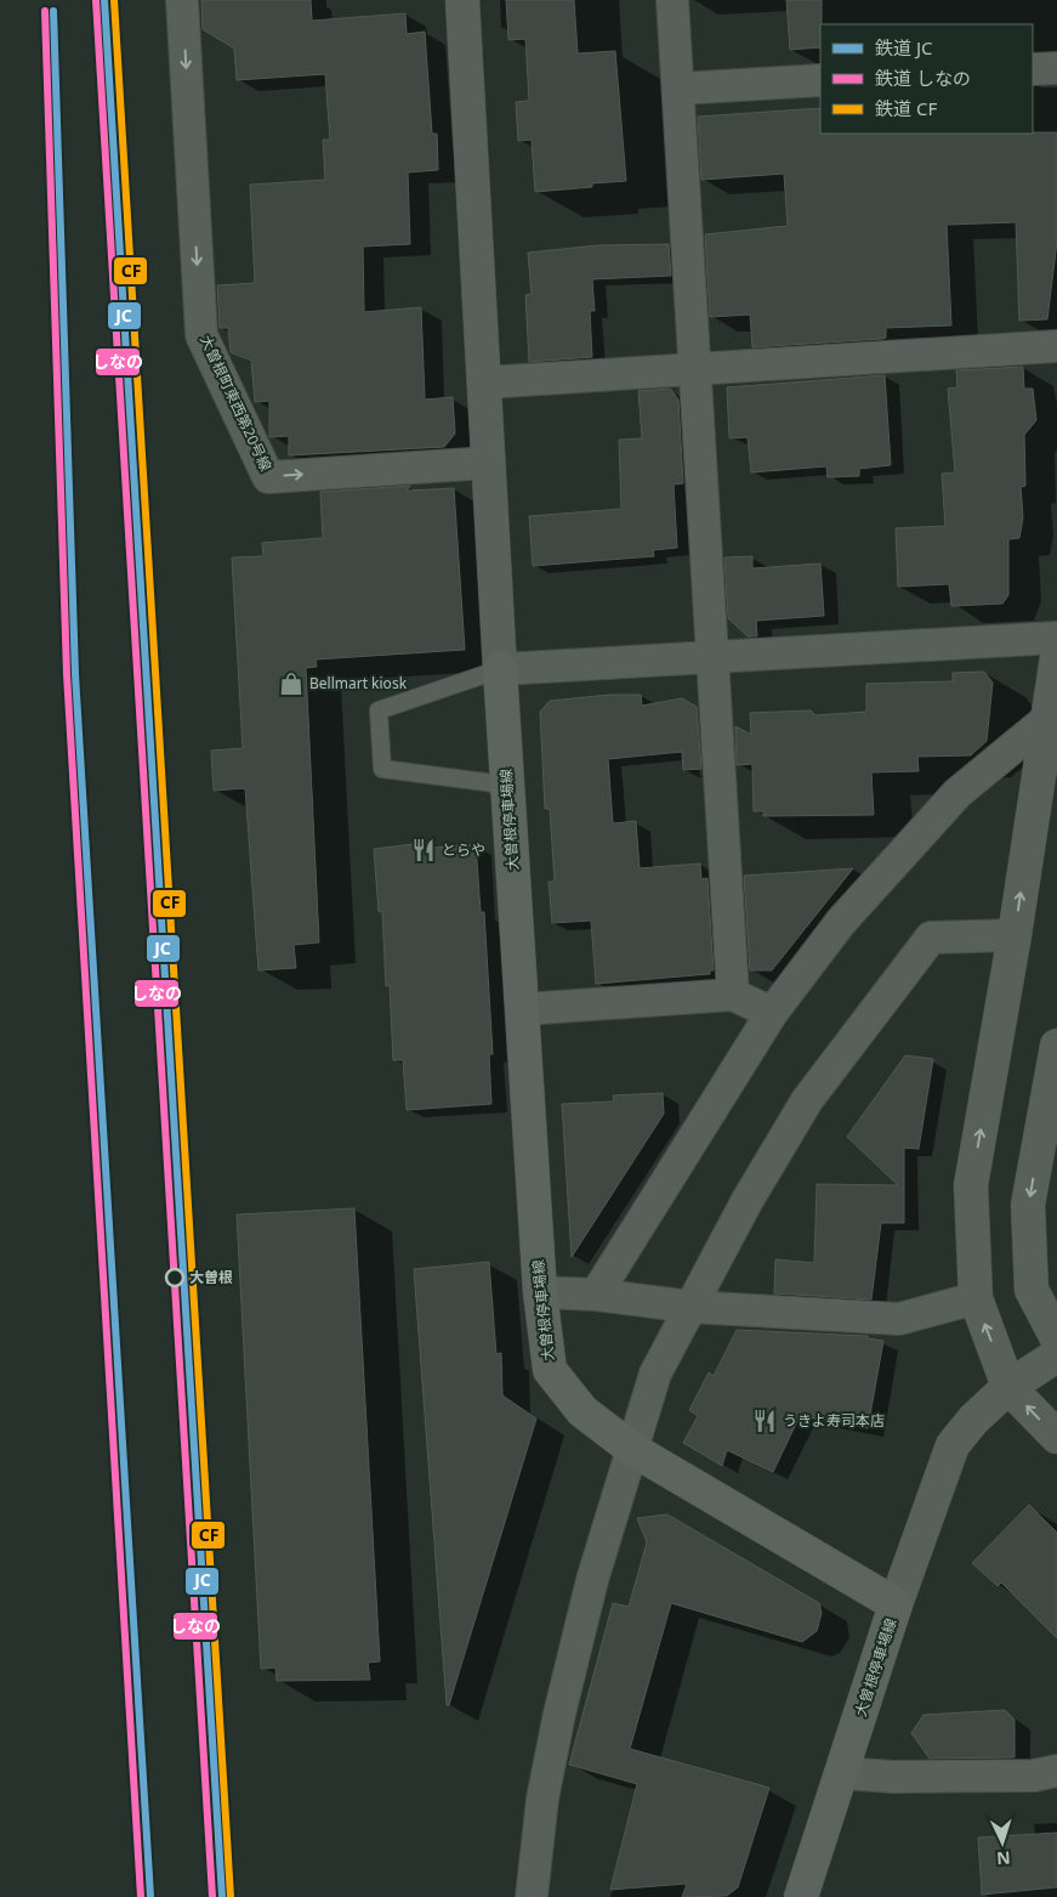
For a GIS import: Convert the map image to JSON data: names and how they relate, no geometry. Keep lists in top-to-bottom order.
{
  "streets": {
    "main road": ["大曽根停車場線"],
    "street": ["大曽根町東西第20号線"]
  },
  "places": {
    "shop": ["Bellmart kiosk"],
    "restaurant": ["とらや", "うきよ寿司本店"],
    "other": ["大曽根"]
  },
  "lines": ["rail line JC", "rail line しなの", "rail line CF"],
  "legend": ["鉄道 JC", "鉄道 しなの", "鉄道 CF"],
  "north": "bottom"
}
